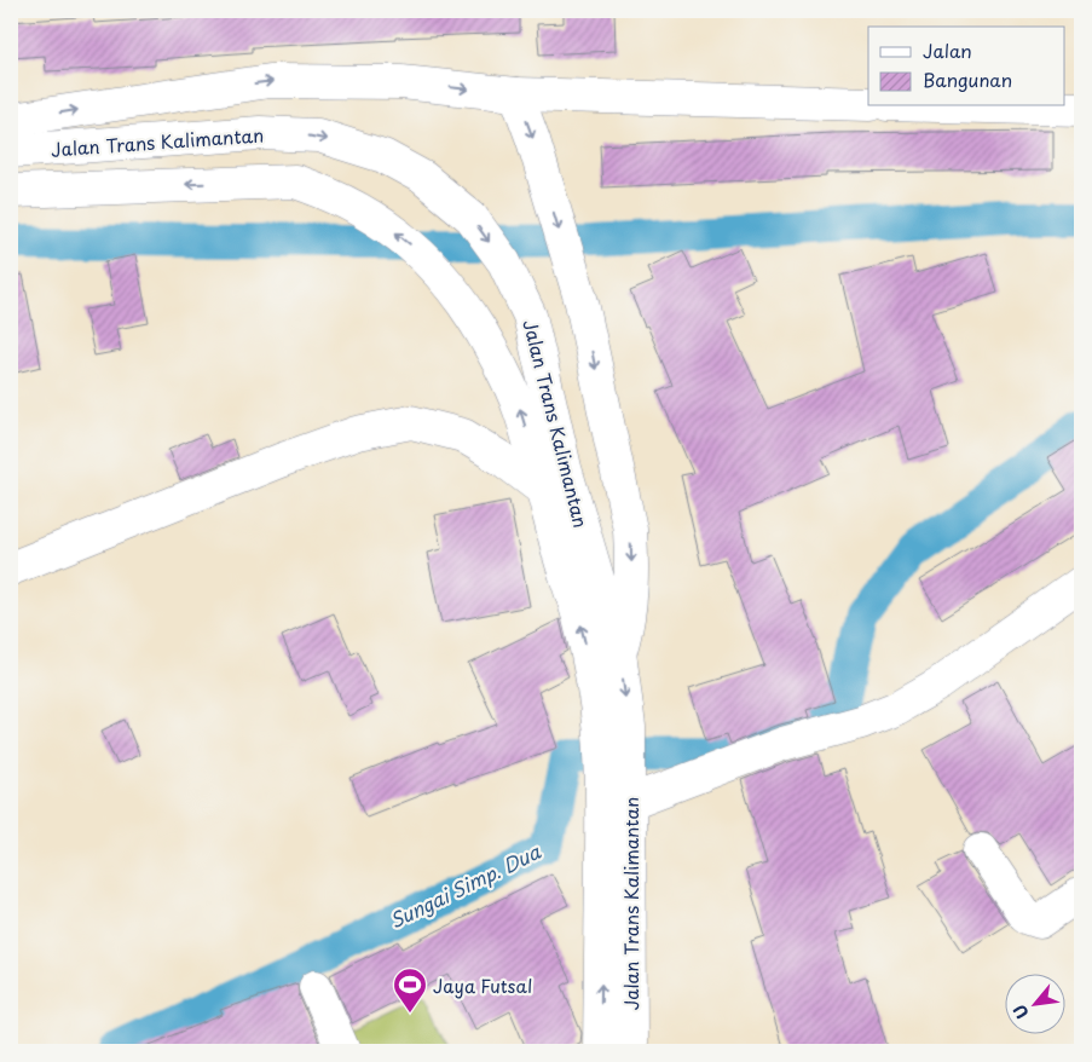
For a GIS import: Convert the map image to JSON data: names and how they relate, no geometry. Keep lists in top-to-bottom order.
{
  "streets": {
    "main road": ["Jalan Trans Kalimantan"]
  },
  "water": ["Sungai Simp. Dua"],
  "places": {
    "sports": ["Jaya Futsal"]
  },
  "legend": ["Jalan", "Bangunan"],
  "north": "bottom left"
}
